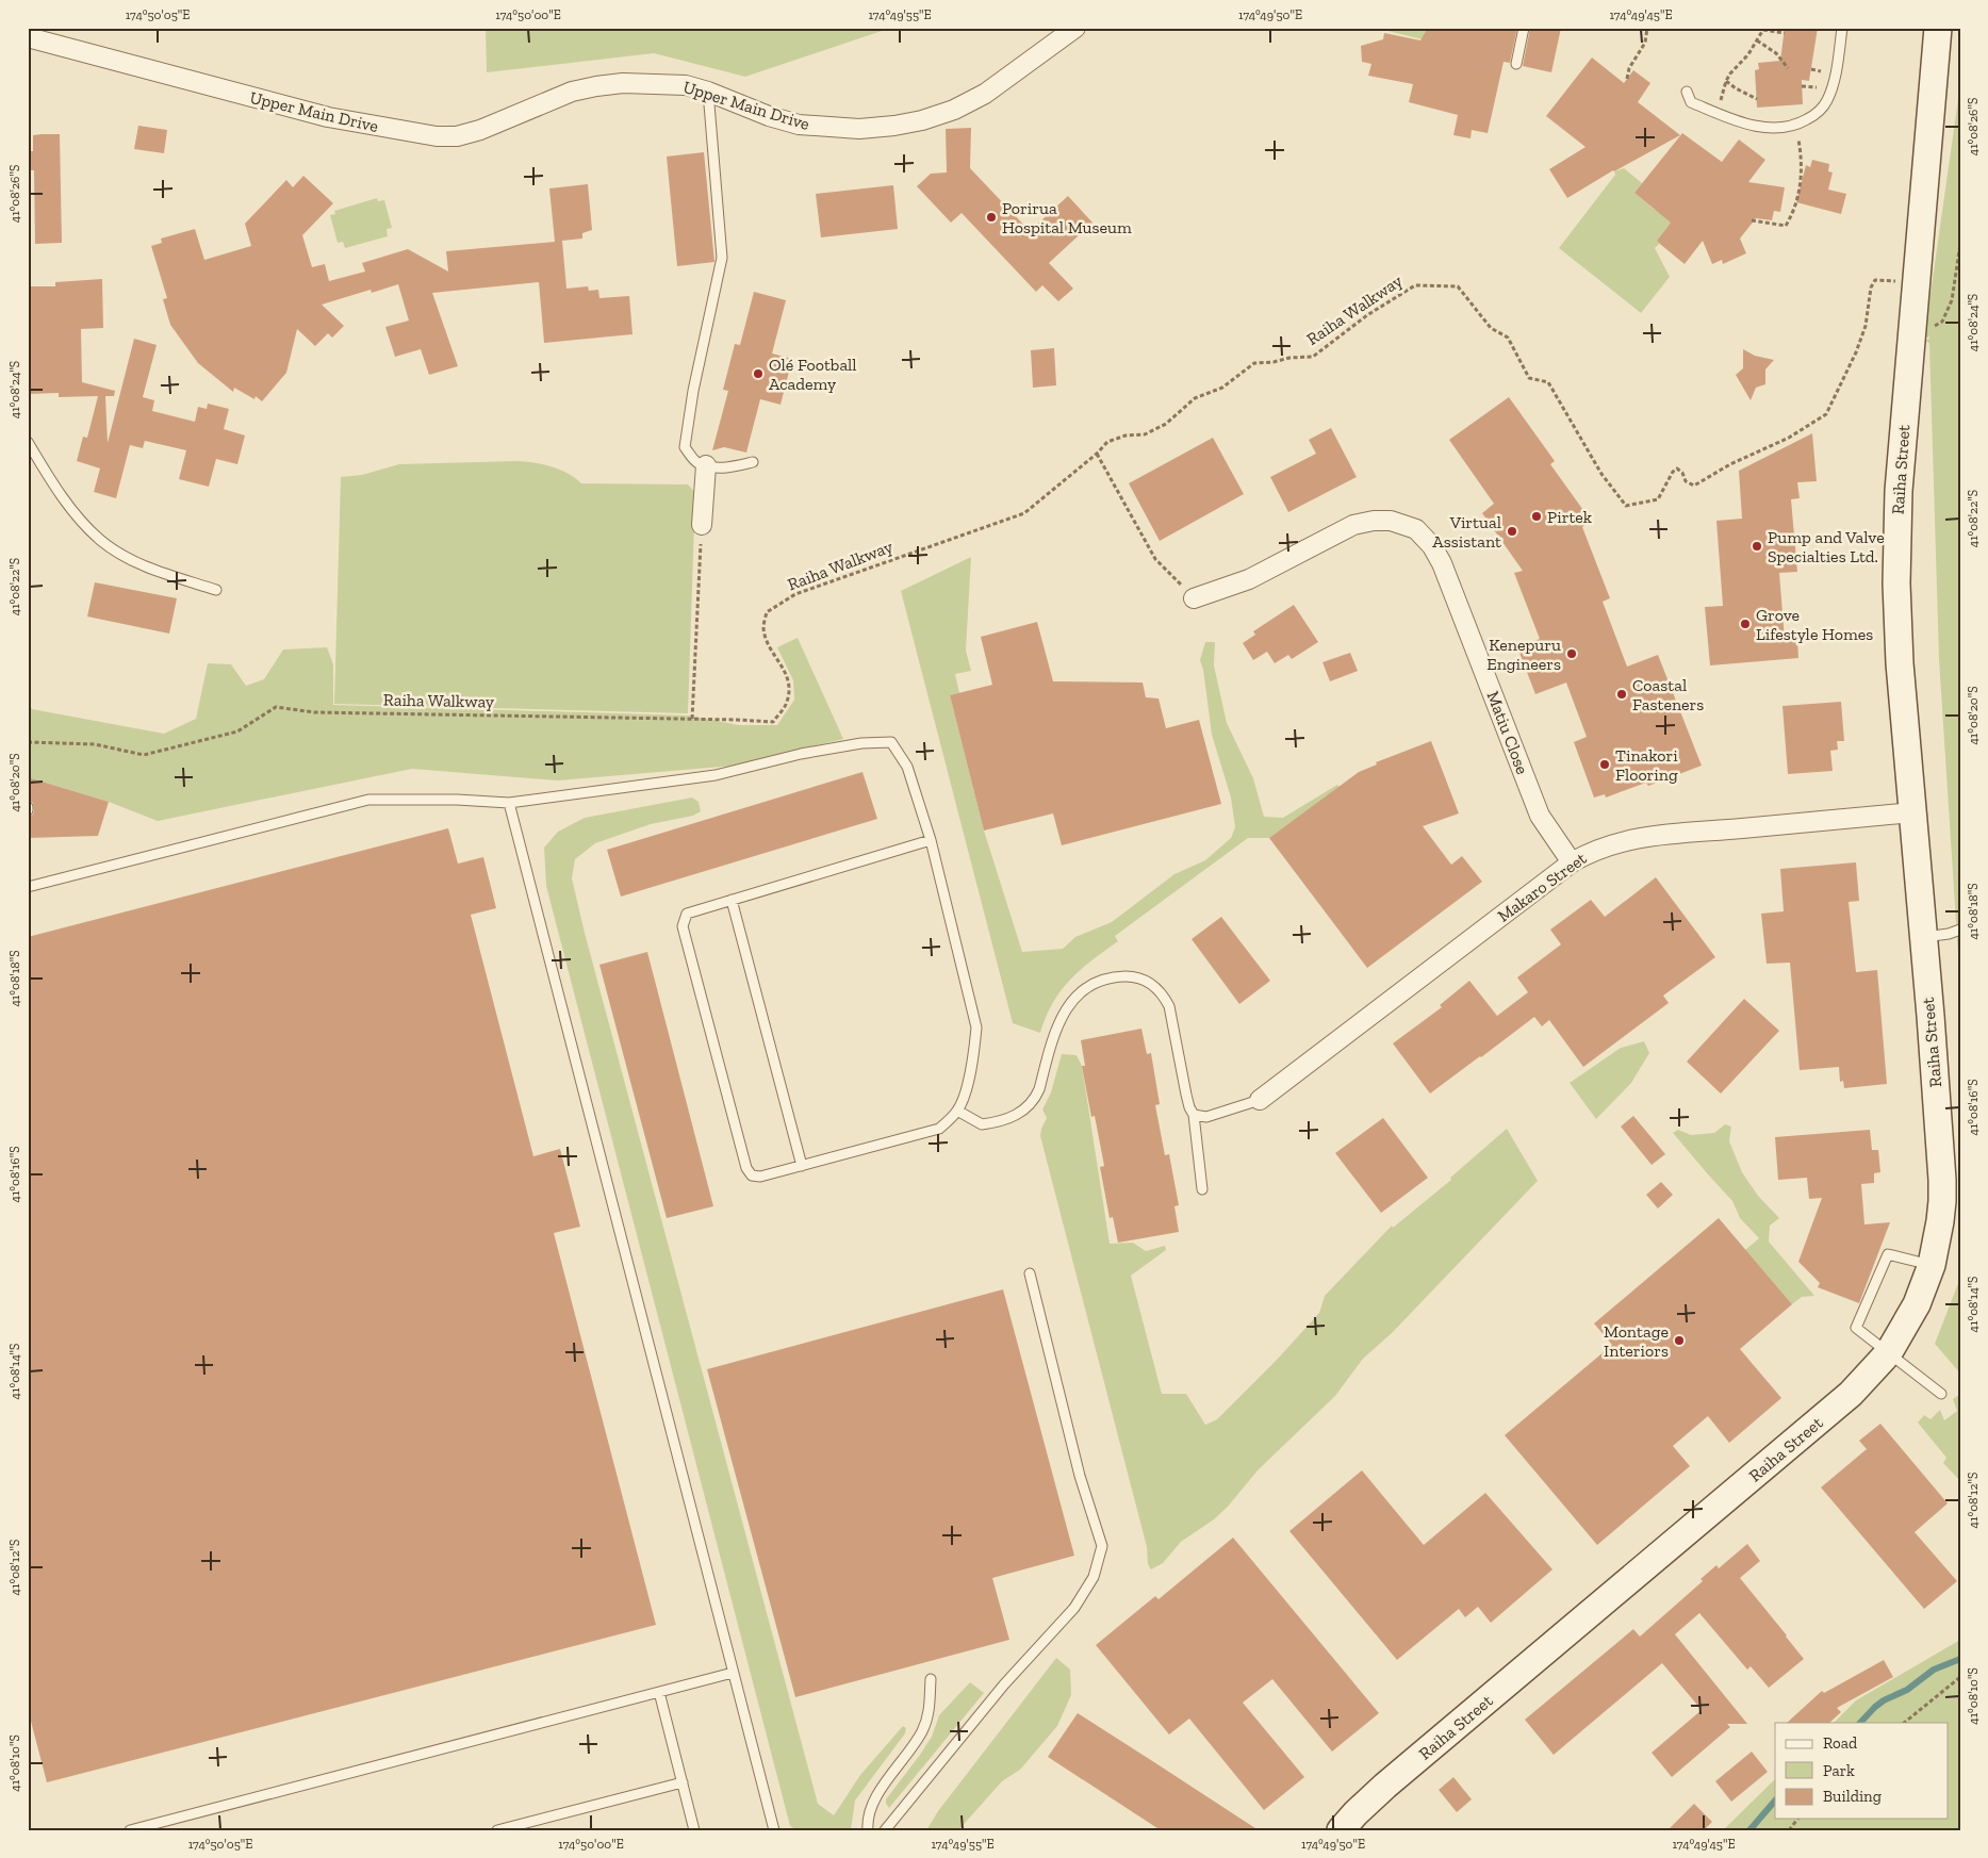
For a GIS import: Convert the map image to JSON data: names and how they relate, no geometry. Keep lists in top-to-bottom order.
{
  "streets": {
    "main road": ["Raiha Street"],
    "street": ["Upper Main Drive", "Matiu Close", "Makaro Street"],
    "path": ["Raiha Walkway"]
  },
  "crossings": [
    ["Raiha Walkway", "Raiha Street"],
    ["Raiha Street", "Makaro Street"],
    ["Matiu Close", "Makaro Street"]
  ],
  "places": [
    "Porirua Hospital Museum",
    "Olé Football Academy",
    "Pirtek",
    "Virtual Assistant",
    "Pump and Valve Specialties Ltd.",
    "Grove Lifestyle Homes",
    "Kenepuru Engineers",
    "Coastal Fasteners",
    "Tinakori Flooring",
    "Montage Interiors"
  ],
  "legend": ["Road", "Park", "Building"],
  "coordinates": [
    "174°50'05\"E",
    "174°50'00\"E",
    "174°49'55\"E",
    "174°49'50\"E",
    "174°49'45\"E",
    "41°08'26\"S",
    "41°08'24\"S",
    "41°08'22\"S",
    "41°08'20\"S",
    "41°08'18\"S",
    "41°08'16\"S",
    "41°08'14\"S",
    "41°08'12\"S",
    "41°08'10\"S"
  ]
}
